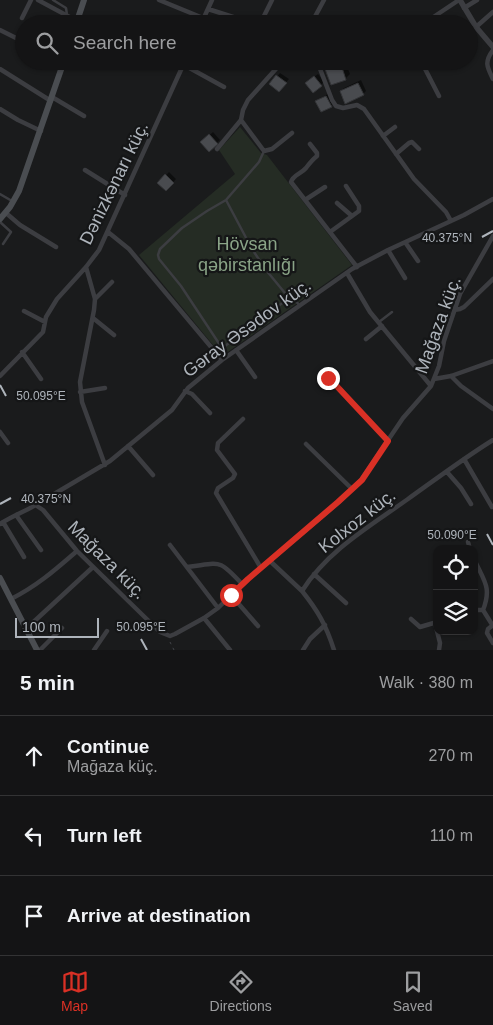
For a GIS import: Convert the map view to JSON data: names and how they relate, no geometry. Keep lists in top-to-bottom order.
{
  "streets": {
    "street": [
      "Dənizkənarı küç.",
      "Mağaza küç.",
      "Gəray Əsədov küç.",
      "Kolxoz küç."
    ]
  },
  "crossings": [
    ["Mağaza küç.", "Gəray Əsədov küç."]
  ],
  "parks": ["Hövsan qəbirstanlığı"],
  "scale_bar": "100 m",
  "page": {
    "search": "Search here",
    "scale": "100 m",
    "heading": ["5 min", "Walk · 380 m"],
    "list": [
      ["Continue", "Mağaza küç.", "270 m"],
      ["Turn left", "110 m"],
      "Arrive at destination"
    ],
    "nav": ["Map", "Directions", "Saved"]
  },
  "coordinates": ["40.375°N", "50.095°E", "50.090°E"]
}
